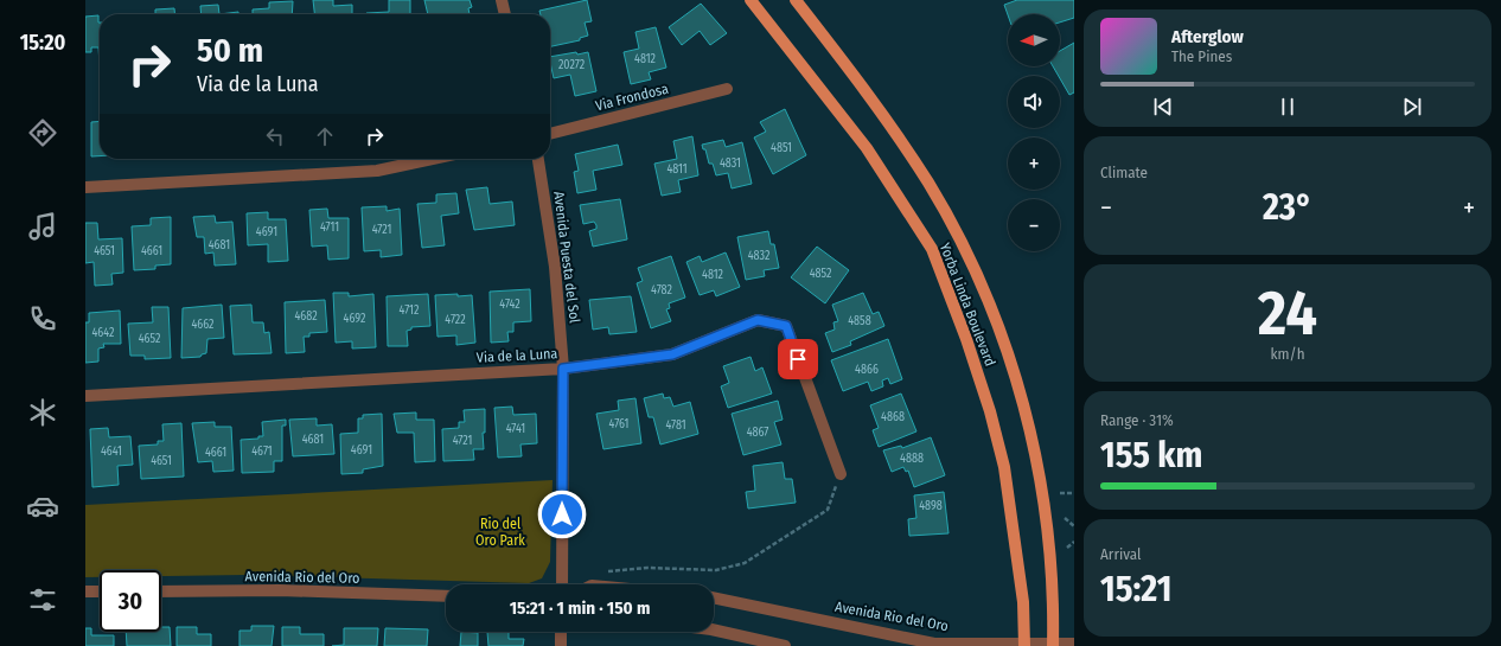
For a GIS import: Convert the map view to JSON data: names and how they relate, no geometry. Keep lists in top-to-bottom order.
{
  "streets": {
    "main road": ["Yorba Linda Boulevard"],
    "street": [
      "Via Frondosa",
      "Avenida Puesta del Sol",
      "Via de la Luna",
      "Avenida Rio del Oro"
    ]
  },
  "crossings": [
    ["Avenida Puesta del Sol", "Via de la Luna"],
    ["Yorba Linda Boulevard", "Avenida Rio del Oro"]
  ],
  "parks": ["Rio del Oro Park"],
  "house_numbers": [
    "4812",
    "20272",
    "4851",
    "4831",
    "4811",
    "4711",
    "4721",
    "4691",
    "4681",
    "4651",
    "4661",
    "4832",
    "4852",
    "4812",
    "4782",
    "4742",
    "4712",
    "4682",
    "4692",
    "4722",
    "4858",
    "4662",
    "4642",
    "4652",
    "4866",
    "4868",
    "4761",
    "4781",
    "4741",
    "4867",
    "4681",
    "4721",
    "4691",
    "4641",
    "4671",
    "4661",
    "4888",
    "4651",
    "4898"
  ],
  "north": "left",
  "page": {
    "tabs": "15:20",
    "map_buttons": ["+", "−"],
    "turn": ["50 m", "Via de la Luna"],
    "song": ["Afterglow", "The Pines"],
    "tile": [
      "Climate",
      ["24", "km/h"],
      ["Range · 31%", "155 km"],
      ["Arrival", "15:21"]
    ],
    "heat": ["−", "23°", "+"],
    "limit": "30",
    "trip": "15:21 · 1 min · 150 m"
  }
}
